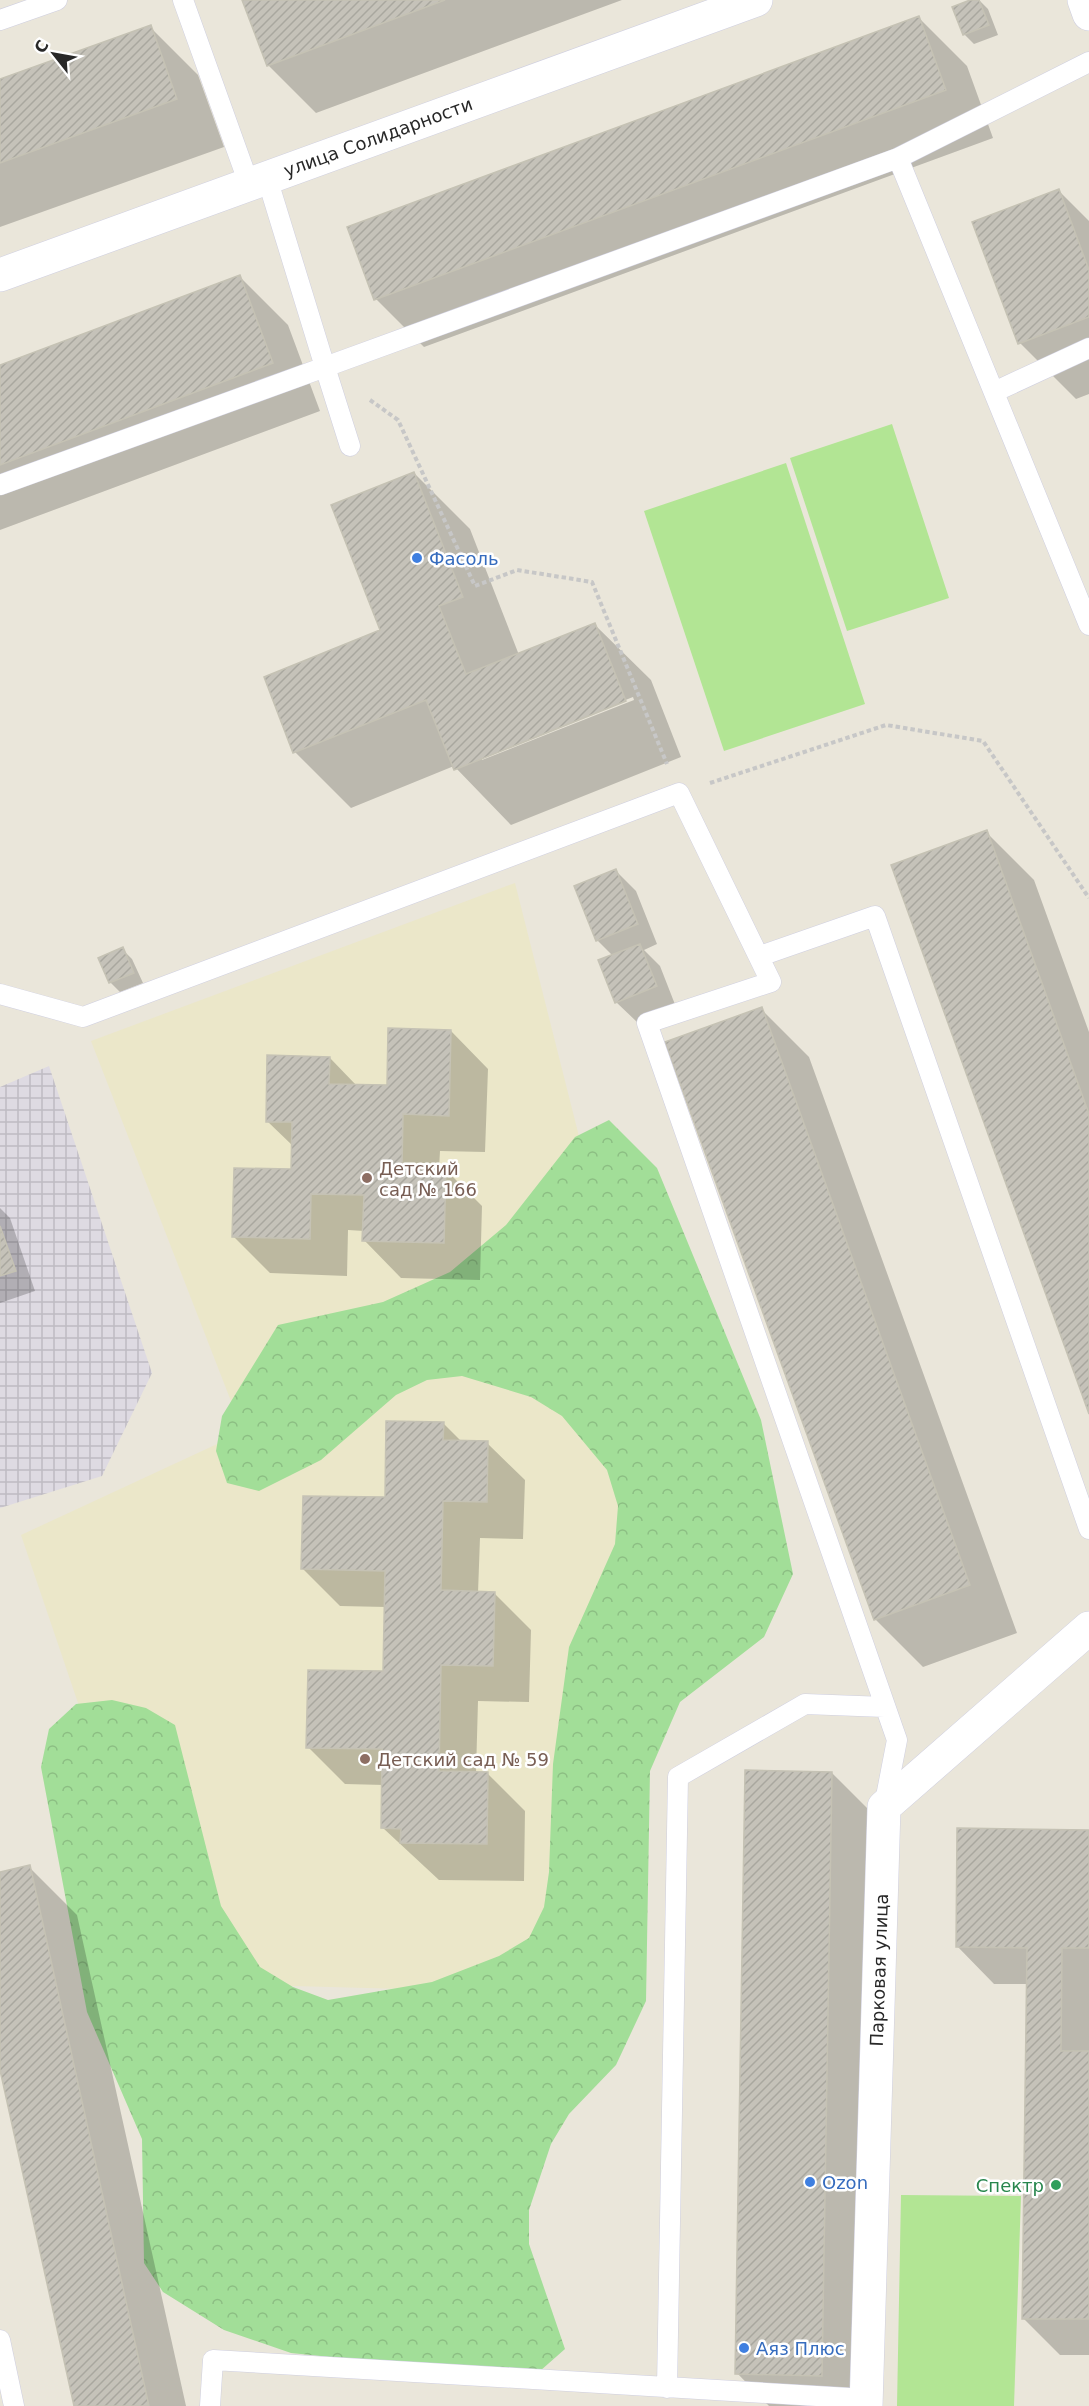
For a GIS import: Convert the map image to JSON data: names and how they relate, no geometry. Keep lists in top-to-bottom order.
{
  "streets": {
    "street": ["улица Солидарности", "Парковая улица"]
  },
  "places": [
    "Фасоль",
    "Детский сад № 166",
    "Детский сад № 59",
    "Ozon",
    "Спектр",
    "Аяз Плюс"
  ],
  "north": "top left"
}
